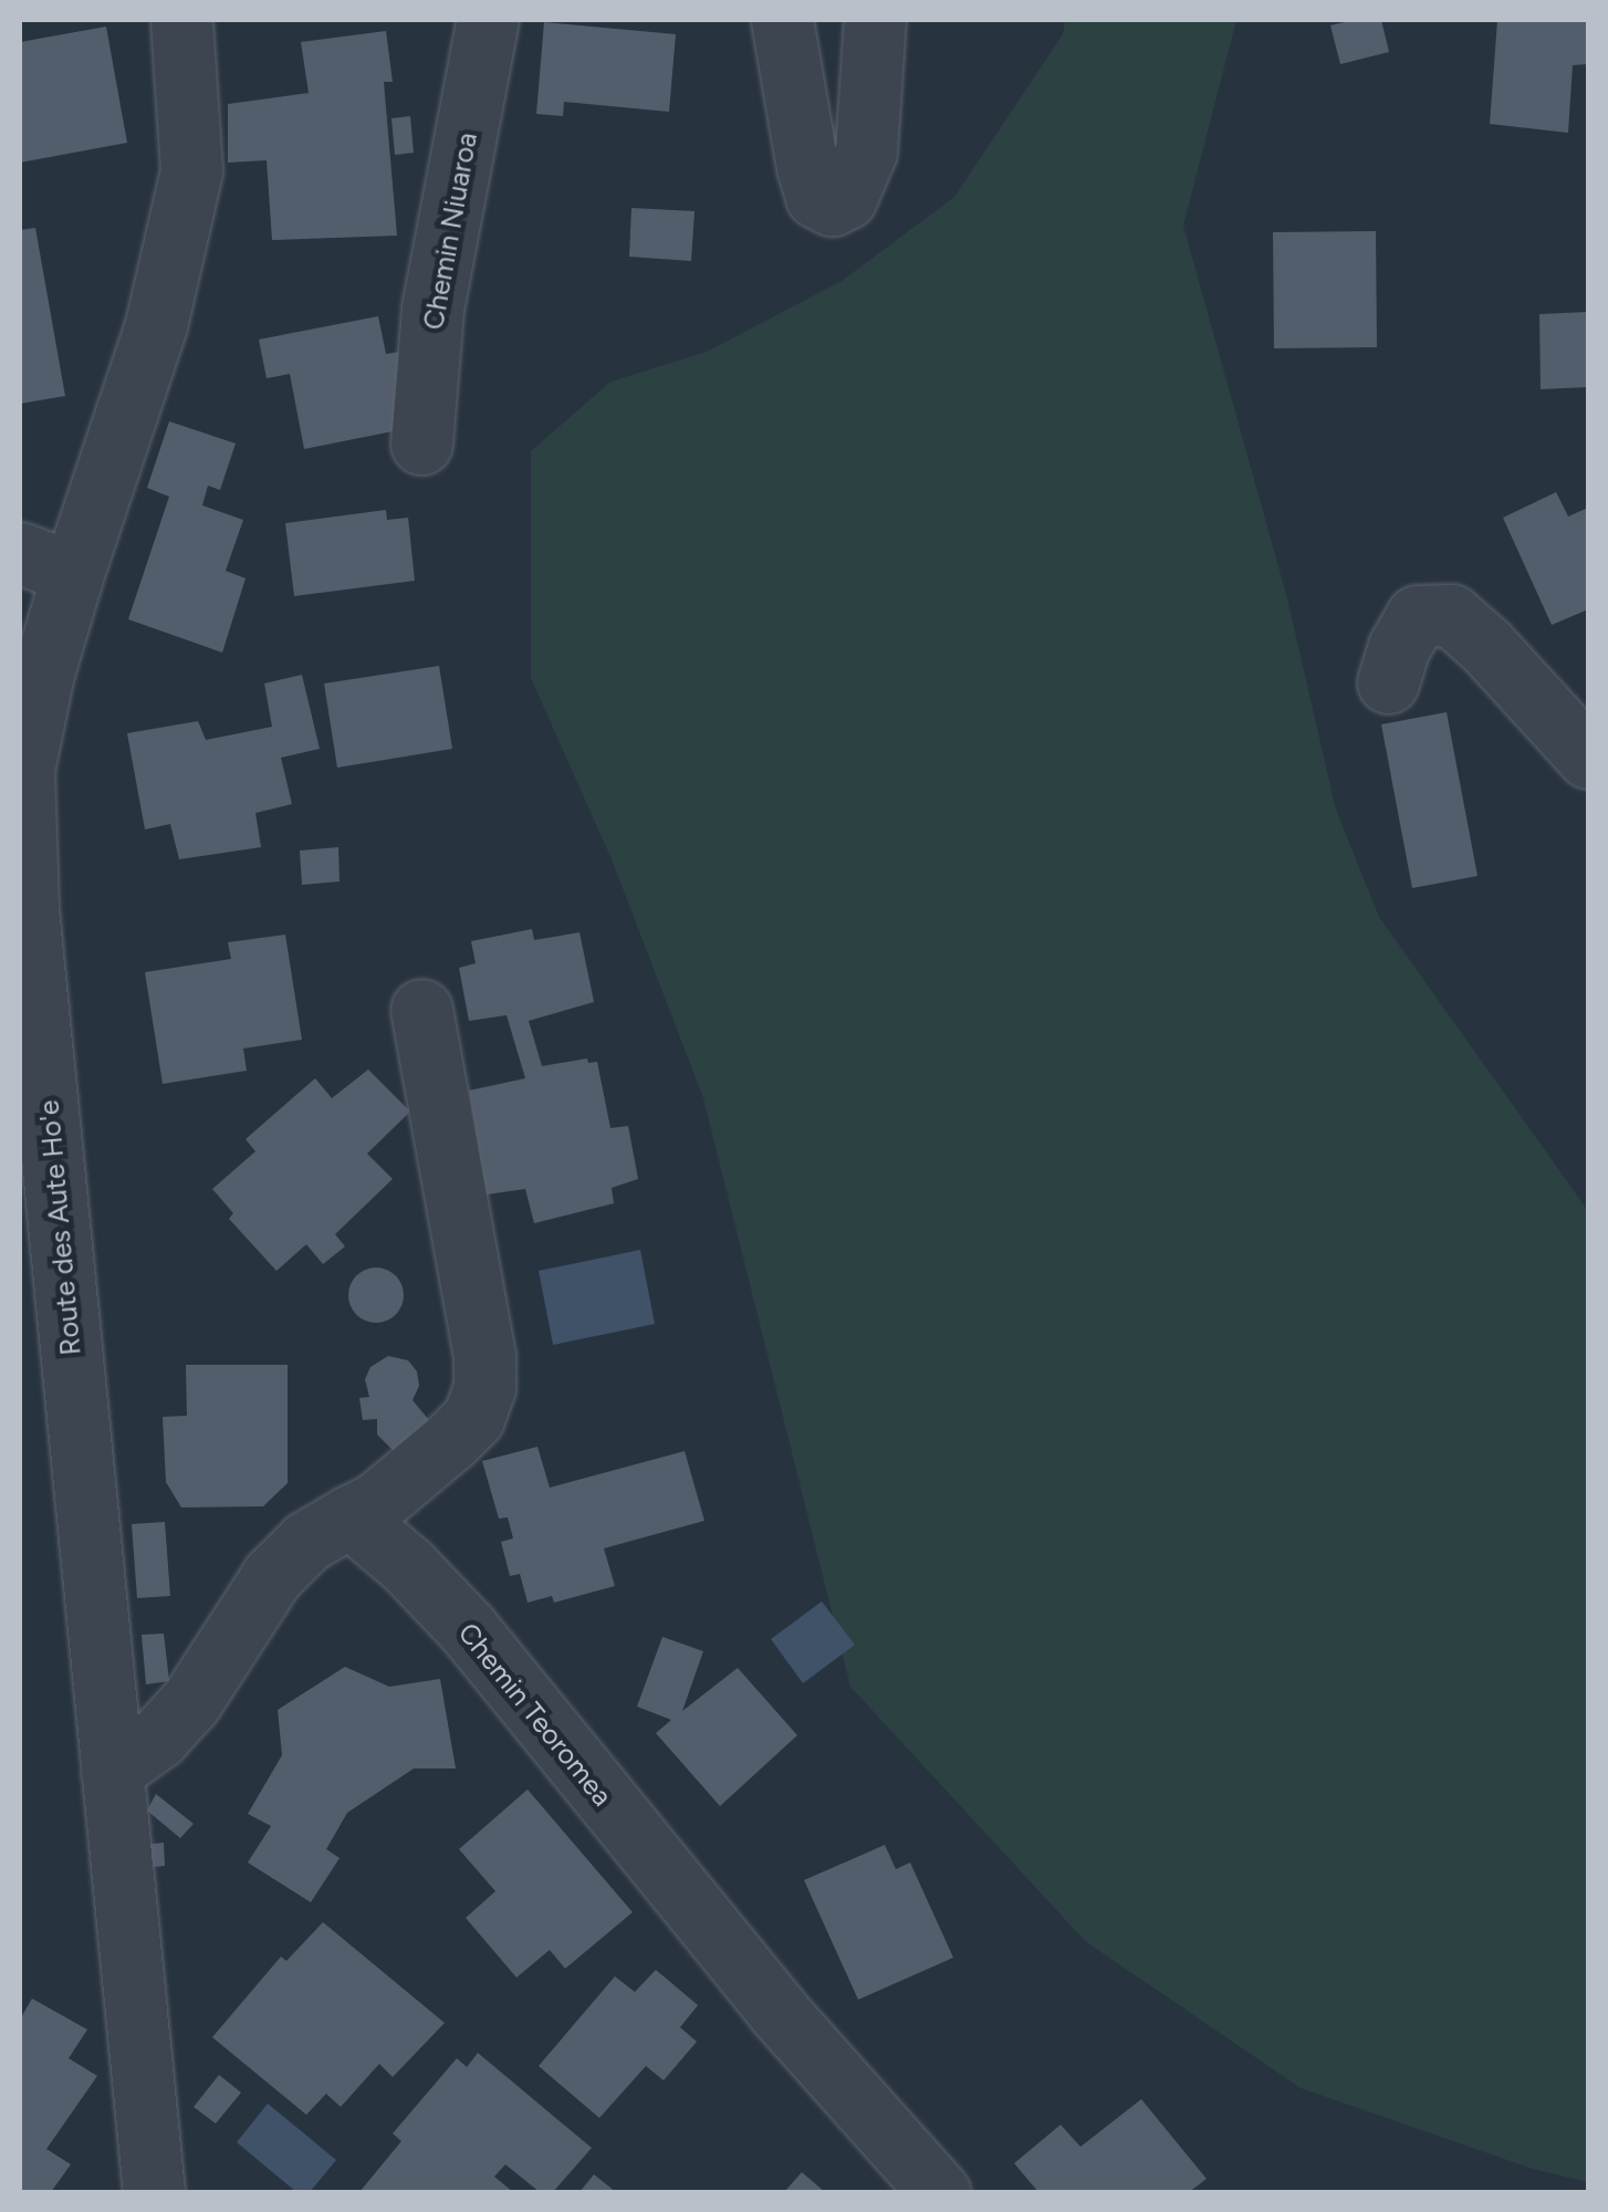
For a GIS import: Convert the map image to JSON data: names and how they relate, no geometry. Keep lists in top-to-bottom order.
{
  "streets": {
    "street": ["Chemin Niuaroa", "Route des Aute Ho'e", "Chemin Teoromea"]
  }
}
